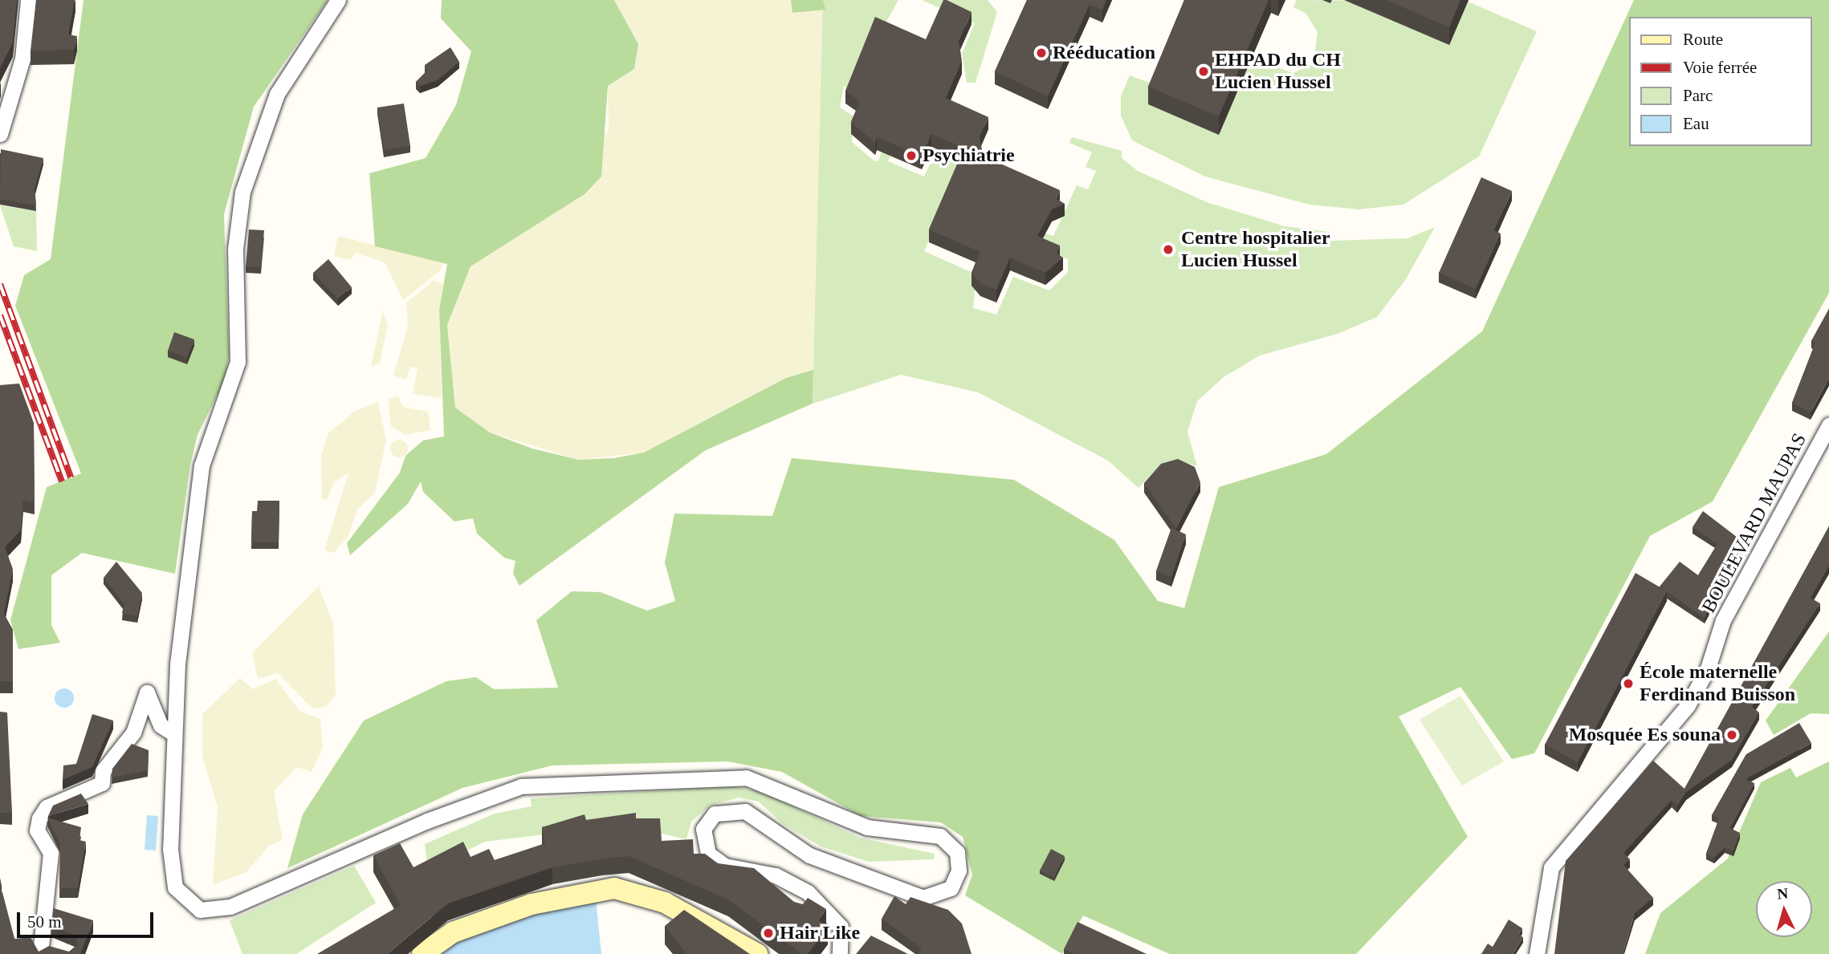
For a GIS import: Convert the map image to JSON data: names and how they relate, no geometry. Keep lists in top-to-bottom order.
{
  "streets": {
    "street": ["BOULEVARD MAUPAS"]
  },
  "places": [
    "Rééducation",
    "EHPAD du CH Lucien Hussel",
    "Psychiatrie",
    "Centre hospitalier Lucien Hussel",
    "École maternelle Ferdinand Buisson",
    "Mosquée Es souna",
    "Hair Like"
  ],
  "legend": [
    "Route",
    "Voie ferrée",
    "Parc",
    "Eau"
  ],
  "scale_bar": "50 m",
  "north": "top"
}
